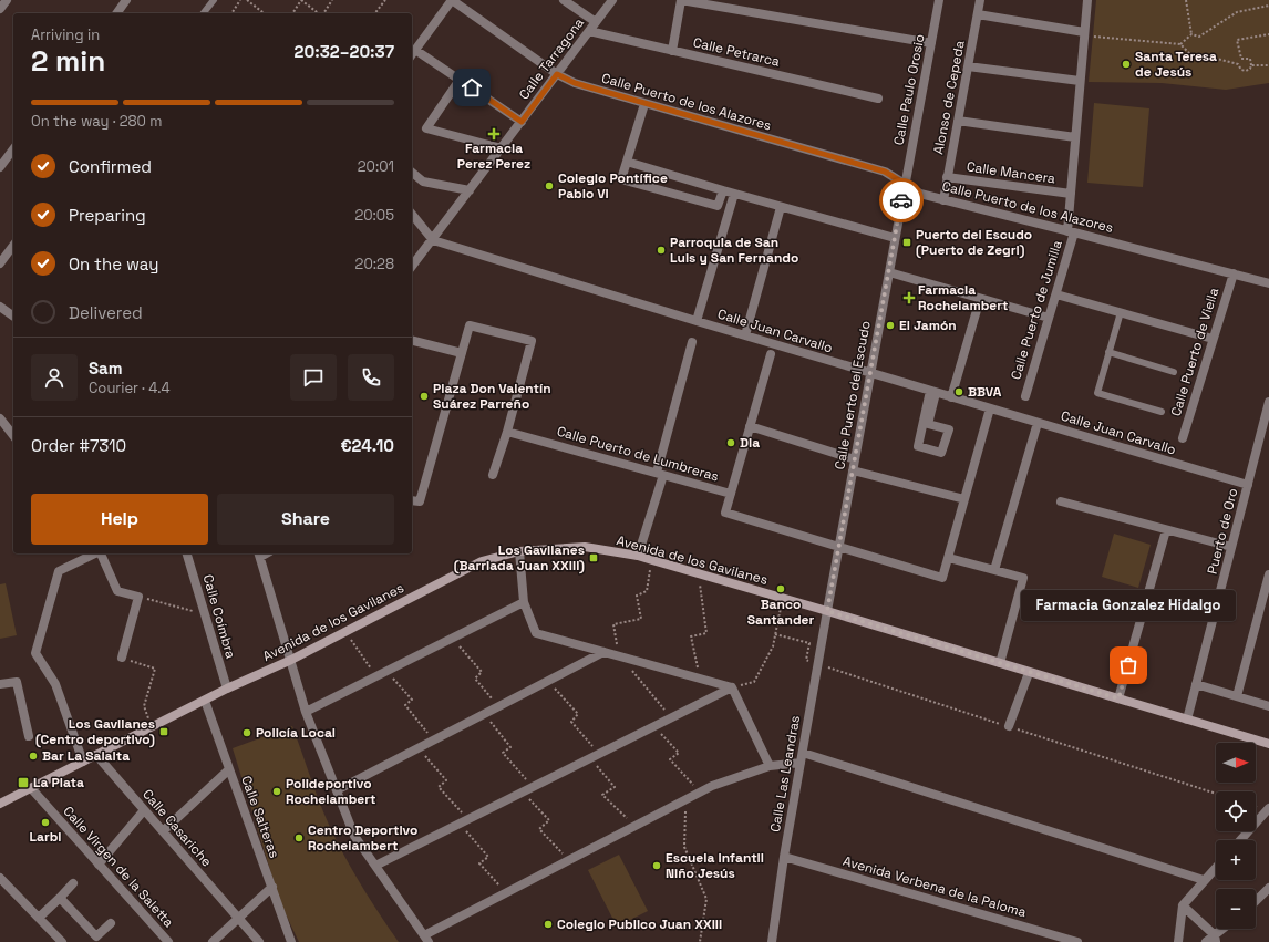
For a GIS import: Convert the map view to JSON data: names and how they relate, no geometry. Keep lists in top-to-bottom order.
{
  "streets": {
    "street": [
      "Calle Petrarca",
      "Calle Tarragona",
      "Calle Paulo Orosio",
      "Alonso de Cepeda",
      "Calle Puerto de los Alazores",
      "Calle Mancera",
      "Calle Puerto de Jumilla",
      "Calle Juan Carvallo",
      "Calle Puerto de Viella",
      "Calle Puerto del Escudo",
      "Calle Puerto de Lumbreras",
      "Puerto de Oro",
      "Avenida de los Gavilanes",
      "Calle Coímbra",
      "Calle Las Leandras",
      "Calle Salteras",
      "Calle Casariche",
      "Calle Virgen de la Saletta",
      "Avenida Verbena de la Paloma"
    ]
  },
  "crossings": [
    ["Calle Petrarca", "Calle Tarragona"],
    ["Calle Tarragona", "Calle Puerto de los Alazores"],
    ["Calle Tarragona", "Calle Juan Carvallo"],
    ["Calle Paulo Orosio", "Calle Puerto de los Alazores"],
    ["Calle Paulo Orosio", "Calle Puerto del Escudo"],
    ["Alonso de Cepeda", "Calle Puerto de los Alazores"],
    ["Alonso de Cepeda", "Calle Mancera"],
    ["Calle Puerto de los Alazores", "Calle Puerto de Jumilla"],
    ["Calle Puerto de los Alazores", "Calle Puerto de Viella"],
    ["Calle Puerto de los Alazores", "Calle Puerto del Escudo"],
    ["Calle Mancera", "Calle Puerto de Jumilla"],
    ["Calle Juan Carvallo", "Calle Puerto del Escudo"],
    ["Calle Juan Carvallo", "Puerto de Oro"],
    ["Calle Puerto del Escudo", "Calle Puerto de Lumbreras"],
    ["Calle Puerto del Escudo", "Avenida de los Gavilanes"],
    ["Calle Puerto del Escudo", "Calle Las Leandras"],
    ["Puerto de Oro", "Avenida de los Gavilanes"],
    ["Avenida de los Gavilanes", "Calle Coímbra"],
    ["Avenida de los Gavilanes", "Calle Las Leandras"],
    ["Avenida de los Gavilanes", "Calle Salteras"],
    ["Avenida de los Gavilanes", "Calle Casariche"],
    ["Avenida de los Gavilanes", "Calle Virgen de la Saletta"],
    ["Calle Las Leandras", "Avenida Verbena de la Paloma"]
  ],
  "places": {
    "other": [
      "Santa Teresa de Jesús",
      "Colegio Pontífice Pablo VI",
      "Parroquia de San Luis y San Fernando",
      "El Jamón",
      "BBVA",
      "Plaza Don Valentín Suárez Parreño",
      "Dia",
      "Banco Santander",
      "Farmacia Gonzalez Hidalgo",
      "Policía Local",
      "Bar La Salaita",
      "Polideportivo Rochelambert",
      "Larbi",
      "Centro Deportivo Rochelambert",
      "Escuela Infantil Niño Jesús",
      "Colegio Publico Juan XXIII"
    ],
    "health": ["Farmacia Perez Perez", "Farmacia Rochelambert"],
    "transit": [
      "Puerto del Escudo (Puerto de Zegri)",
      "Los Gavilanes (Barriada Juan XXIII)",
      "Los Gavilanes (Centro deportivo)",
      "La Plata"
    ]
  },
  "north": "right",
  "page": {
    "heading": ["2 min", "Arriving in", "20:32–20:37"],
    "panel": [
      "Sam",
      "Courier · 4.4",
      "Order #7310",
      "€24.10"
    ],
    "bar": "On the way · 280 m",
    "list": [
      ["Confirmed", "20:01"],
      ["Preparing", "20:05"],
      ["On the way", "20:28"],
      "Delivered"
    ],
    "buttons": ["Help", "Share"],
    "bubble": "Farmacia Gonzalez Hidalgo",
    "map_buttons": ["+", "−"]
  }
}
